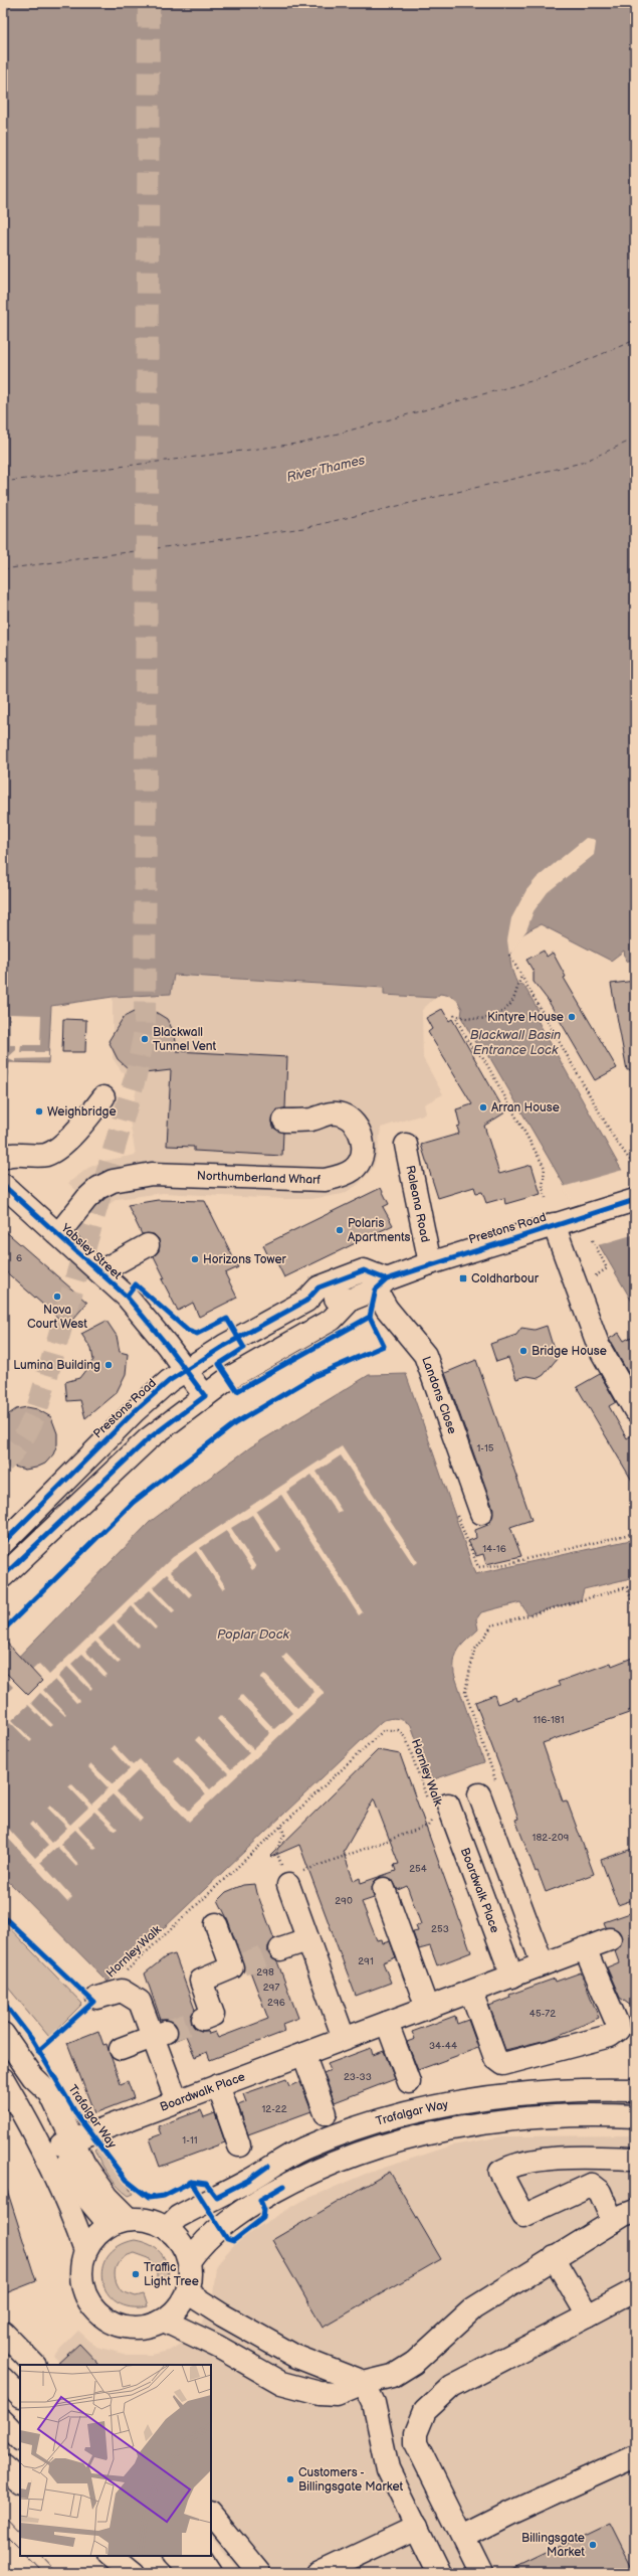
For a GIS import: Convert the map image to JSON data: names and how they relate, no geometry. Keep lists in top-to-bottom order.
{
  "streets": {
    "main road": [
      "Northumberland Wharf",
      "Raleana Road",
      "Prestons Road",
      "Yabsley Street",
      "Landons Close",
      "Boardwalk Place",
      "Trafalgar Way"
    ],
    "path": ["Hornley Walk"]
  },
  "crossings": [
    ["Northumberland Wharf", "Yabsley Street"],
    ["Raleana Road", "Prestons Road"],
    ["Prestons Road", "Yabsley Street"],
    ["Prestons Road", "Landons Close"],
    ["Hornley Walk", "Boardwalk Place"],
    ["Boardwalk Place", "Trafalgar Way"]
  ],
  "water": ["River Thames", "Blackwall Basin Entrance Lock", "Poplar Dock"],
  "places": {
    "other": [
      "Kintyre House",
      "Blackwall Tunnel Vent",
      "Arran House",
      "Weighbridge",
      "Polaris Apartments",
      "Horizons Tower",
      "Nova Court West",
      "Bridge House",
      "Lumina Building",
      "Traffic Light Tree",
      "Customers - Billingsgate Market",
      "Billingsgate Market"
    ],
    "transit": ["Coldharbour"]
  },
  "house_numbers": [
    "6",
    "1-15",
    "14-16",
    "116-181",
    "182-209",
    "254",
    "290",
    "253",
    "291",
    "298",
    "297",
    "296",
    "45-72",
    "34-44",
    "23-33",
    "12-22",
    "1-11"
  ]
}
